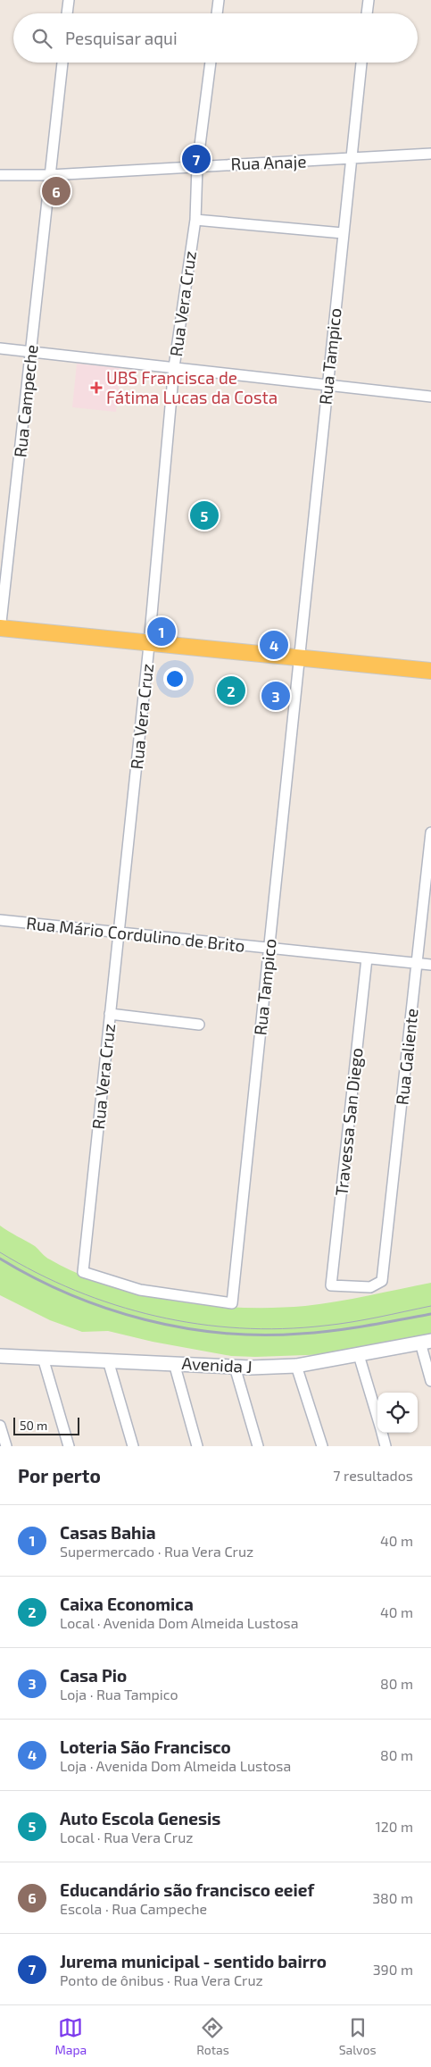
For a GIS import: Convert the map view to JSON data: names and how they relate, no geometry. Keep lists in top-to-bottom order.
{
  "streets": {
    "street": [
      "Rua Anaje",
      "Rua Vera Cruz",
      "Rua Tampico",
      "Rua Campeche",
      "Rua Mário Cordulino de Brito",
      "Rua Galiente",
      "Travessa San Diego",
      "Avenida J"
    ]
  },
  "crossings": [
    ["Rua Anaje", "Rua Vera Cruz"],
    ["Rua Anaje", "Rua Tampico"],
    ["Rua Anaje", "Rua Campeche"],
    ["Rua Vera Cruz", "Rua Tampico"],
    ["Rua Vera Cruz", "Rua Mário Cordulino de Brito"],
    ["Rua Tampico", "Rua Mário Cordulino de Brito"],
    ["Rua Mário Cordulino de Brito", "Rua Galiente"],
    ["Rua Mário Cordulino de Brito", "Travessa San Diego"],
    ["Rua Galiente", "Travessa San Diego"]
  ],
  "places": {
    "health": ["UBS Francisca de Fátima Lucas da Costa"]
  },
  "scale_bar": "50 m",
  "page": {
    "search": "Pesquisar aqui",
    "pins": [
      "7",
      "6",
      "5",
      "1",
      "4",
      "2",
      "3"
    ],
    "scale": "50 m",
    "heading": ["Por perto", "7 resultados"],
    "list": [
      {
        "mark": "1",
        "name": "Casas Bahia",
        "note": "Supermercado · Rua Vera Cruz",
        "value": "40 m"
      },
      {
        "mark": "2",
        "name": "Caixa Economica",
        "note": "Local · Avenida Dom Almeida Lustosa",
        "value": "40 m"
      },
      {
        "mark": "3",
        "name": "Casa Pio",
        "note": "Loja · Rua Tampico",
        "value": "80 m"
      },
      {
        "mark": "4",
        "name": "Loteria São Francisco",
        "note": "Loja · Avenida Dom Almeida Lustosa",
        "value": "80 m"
      },
      {
        "mark": "5",
        "name": "Auto Escola Genesis",
        "note": "Local · Rua Vera Cruz",
        "value": "120 m"
      },
      {
        "mark": "6",
        "name": "Educandário são francisco eeief",
        "note": "Escola · Rua Campeche",
        "value": "380 m"
      },
      {
        "mark": "7",
        "name": "Jurema municipal - sentido bairro",
        "note": "Ponto de ônibus · Rua Vera Cruz",
        "value": "390 m"
      }
    ],
    "nav": ["Mapa", "Rotas", "Salvos"]
  }
}
